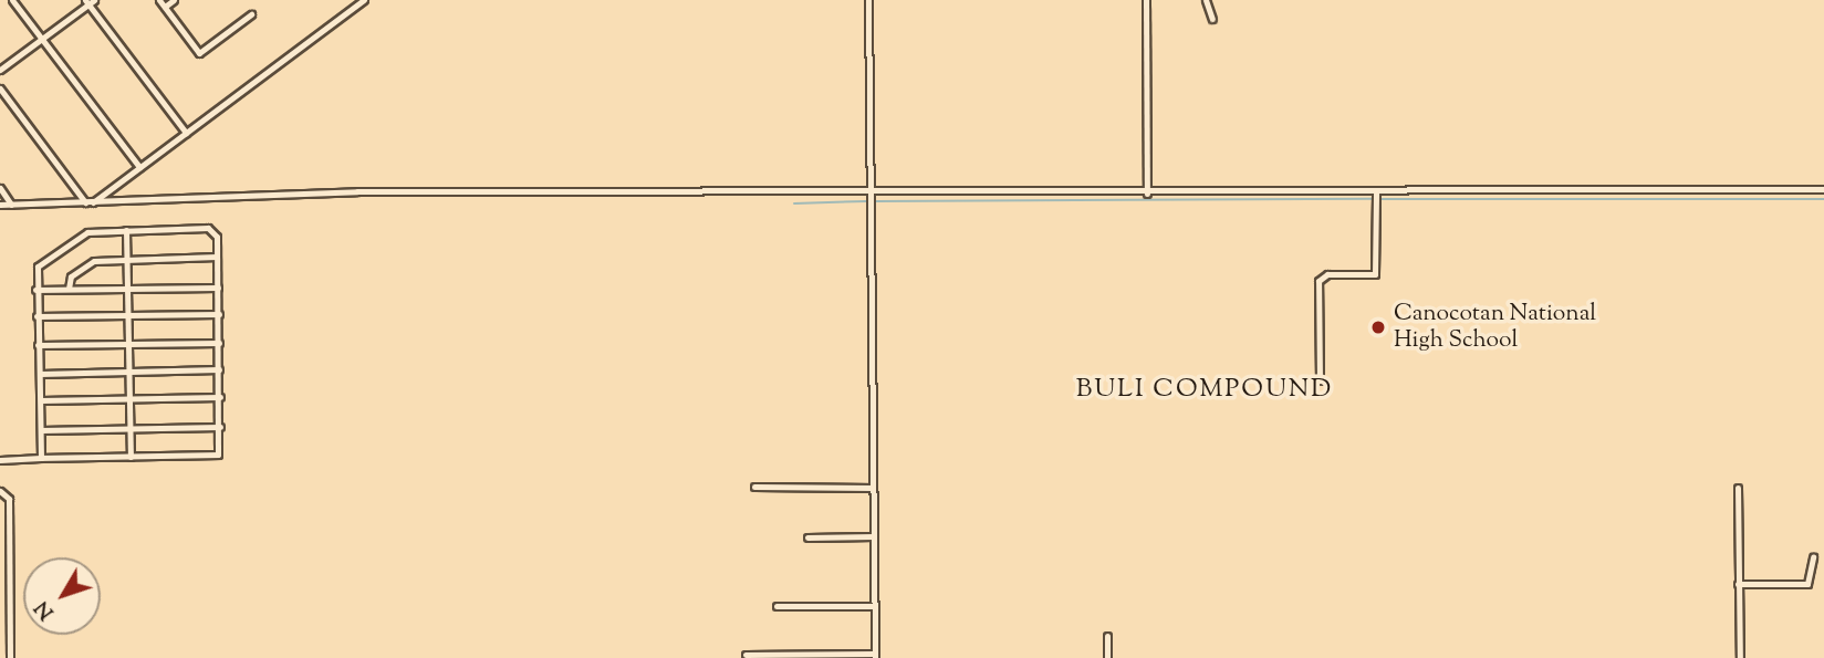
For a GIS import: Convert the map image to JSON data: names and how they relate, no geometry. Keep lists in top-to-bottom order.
{
  "districts": ["BULI COMPOUND"],
  "places": ["Canocotan National High School"],
  "north": "bottom left"
}
